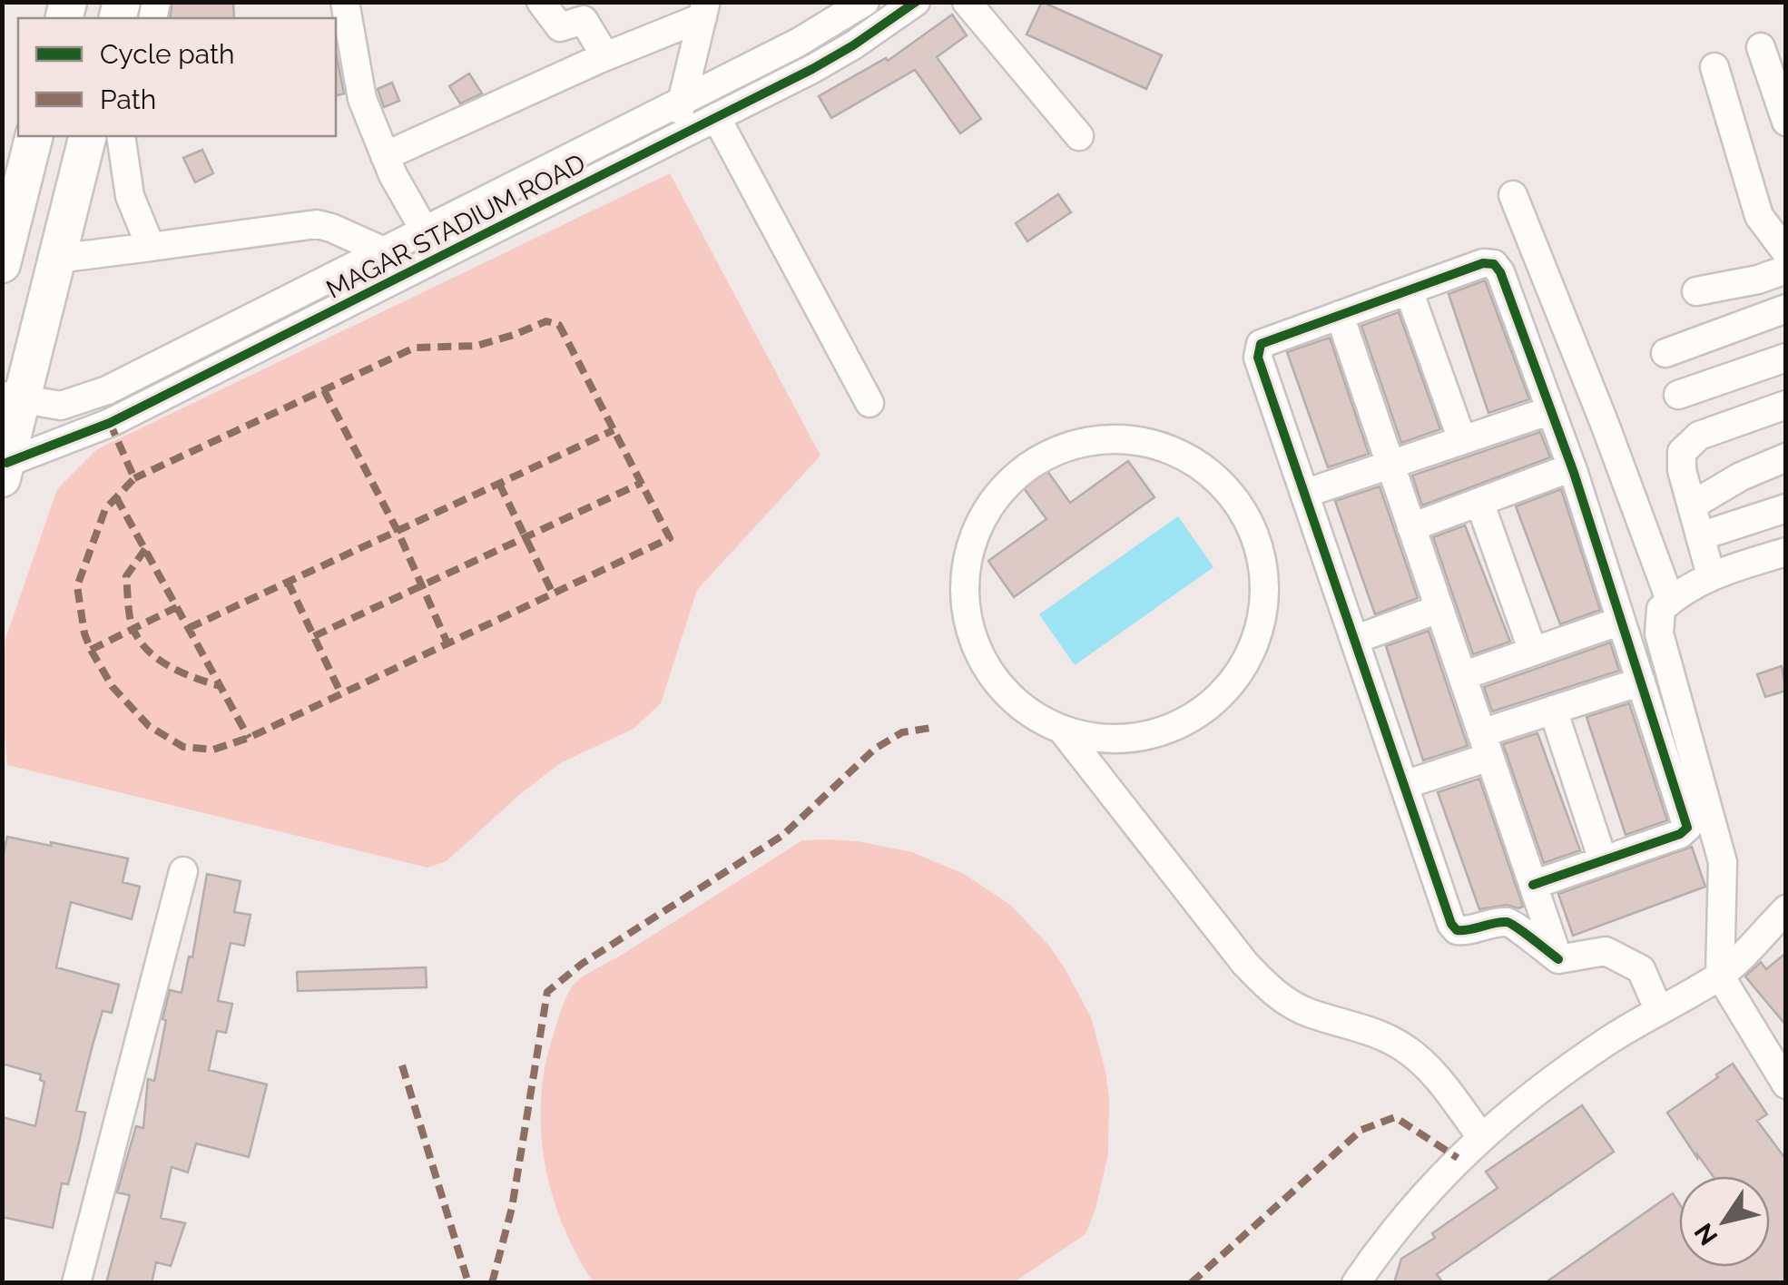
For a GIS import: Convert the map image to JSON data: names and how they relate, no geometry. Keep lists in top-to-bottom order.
{
  "streets": {
    "street": ["MAGAR STADIUM ROAD"]
  },
  "legend": ["Cycle path", "Path"],
  "north": "bottom left"
}
